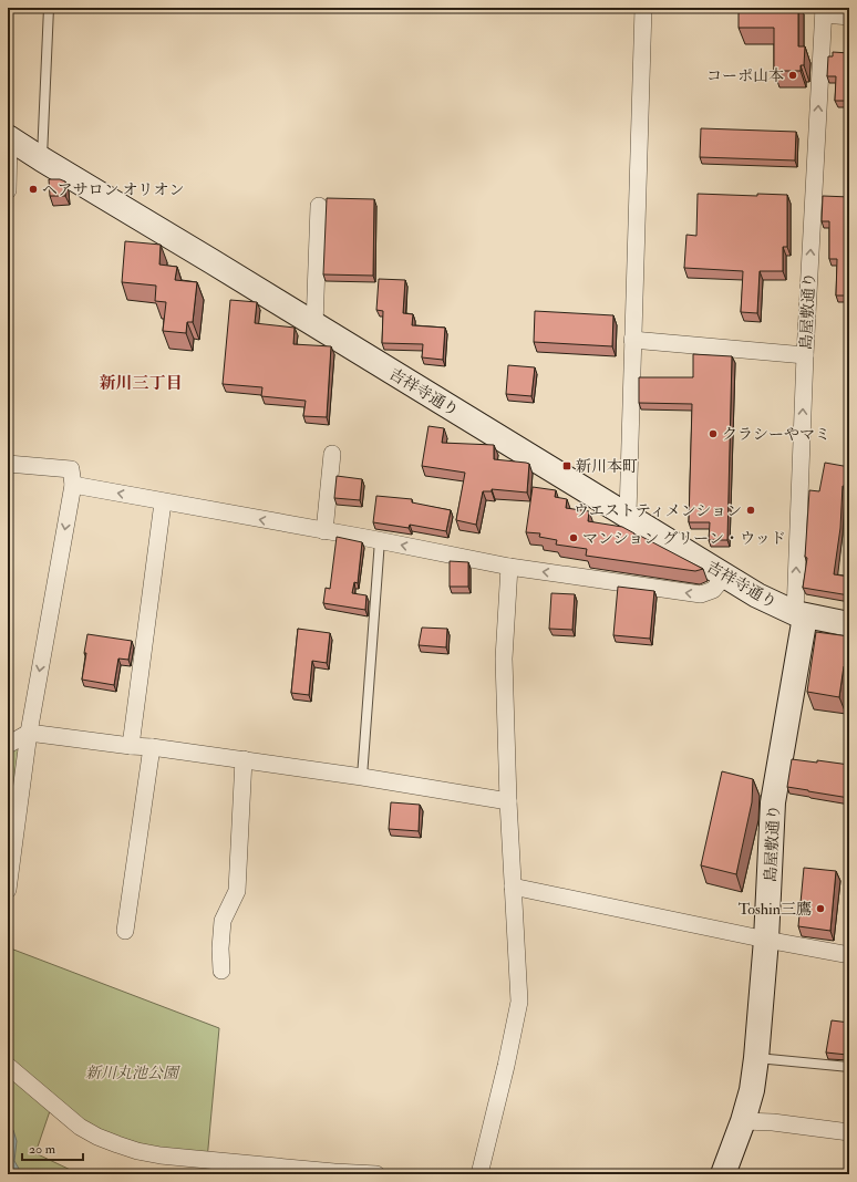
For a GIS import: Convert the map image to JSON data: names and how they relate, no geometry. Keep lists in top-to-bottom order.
{
  "streets": {
    "main road": ["島屋敷通り", "吉祥寺通り"]
  },
  "crossings": [
    ["島屋敷通り", "吉祥寺通り"]
  ],
  "one_way": ["島屋敷通り"],
  "districts": ["新川三丁目"],
  "parks": ["新川丸池公園"],
  "places": {
    "other": [
      "コーポ山本",
      "ヘアサロン オリオン",
      "クラシーやマミ",
      "ウエストティメンション",
      "マンション グリーン・ウッド",
      "Toshin三鷹"
    ],
    "transit": ["新川本町"]
  },
  "scale_bar": "20 m"
}
